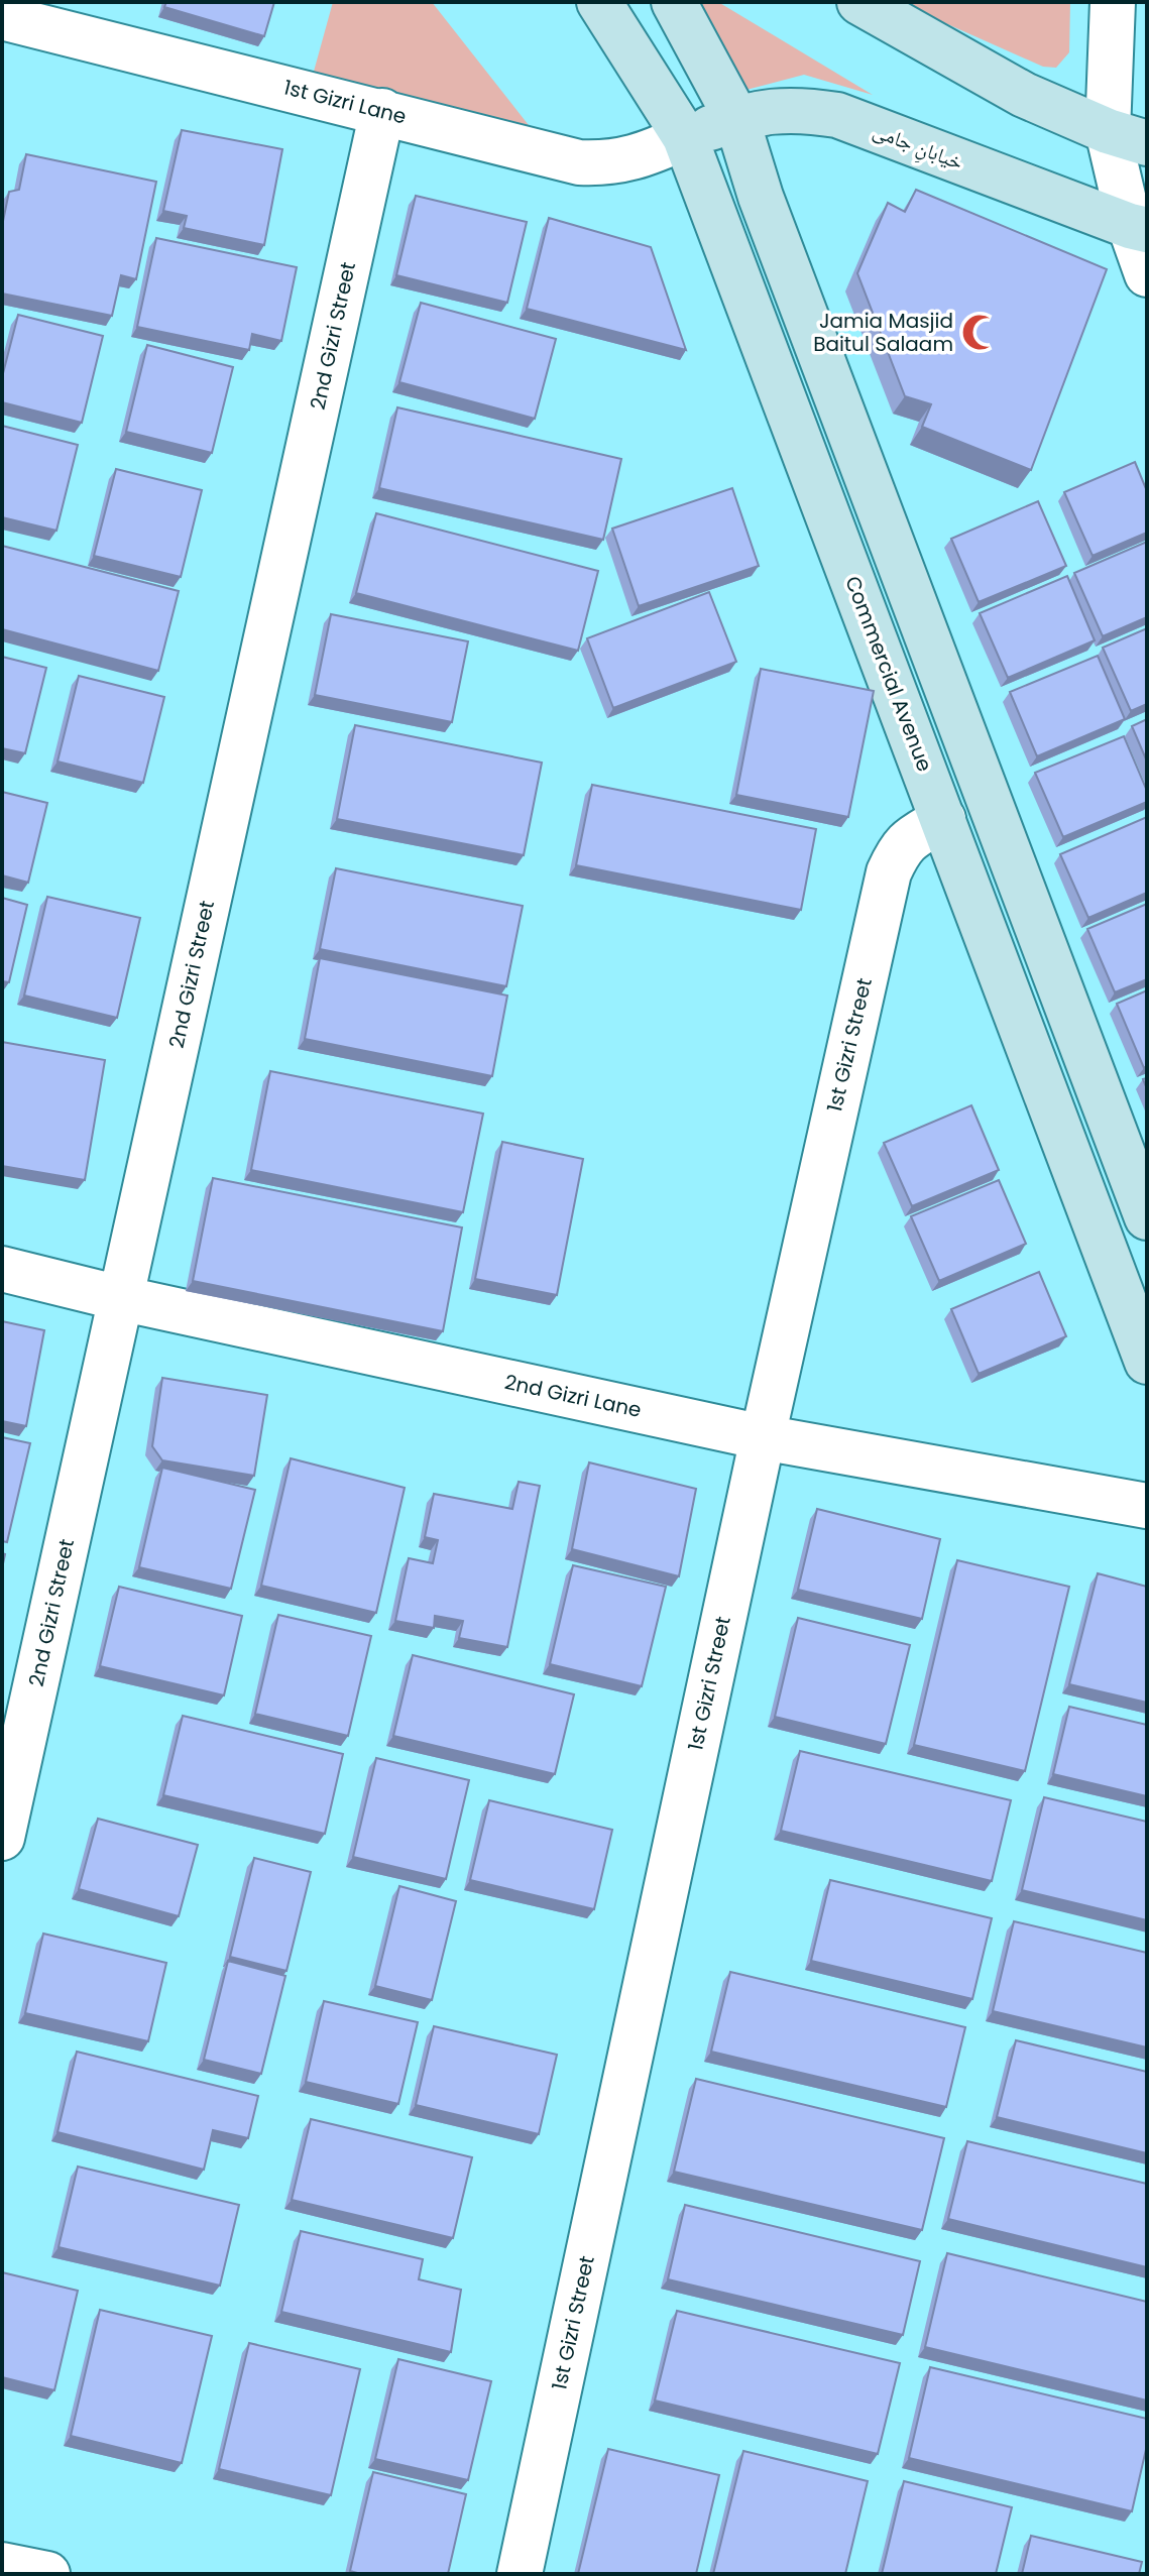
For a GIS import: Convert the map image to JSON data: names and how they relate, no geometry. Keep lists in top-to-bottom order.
{
  "streets": {
    "main road": ["خیابانِ جامی", "Commercial Avenue"],
    "street": [
      "1st Gizri Lane",
      "2nd Gizri Street",
      "1st Gizri Street",
      "2nd Gizri Lane"
    ]
  },
  "crossings": [
    ["1st Gizri Lane", "خیابانِ جامی"],
    ["1st Gizri Lane", "2nd Gizri Street"],
    ["1st Gizri Lane", "Commercial Avenue"],
    ["خیابانِ جامی", "Commercial Avenue"],
    ["2nd Gizri Street", "2nd Gizri Lane"],
    ["Commercial Avenue", "1st Gizri Street"],
    ["1st Gizri Street", "2nd Gizri Lane"]
  ],
  "places": {
    "mosque": ["Jamia Masjid Baitul Salaam"]
  }
}
